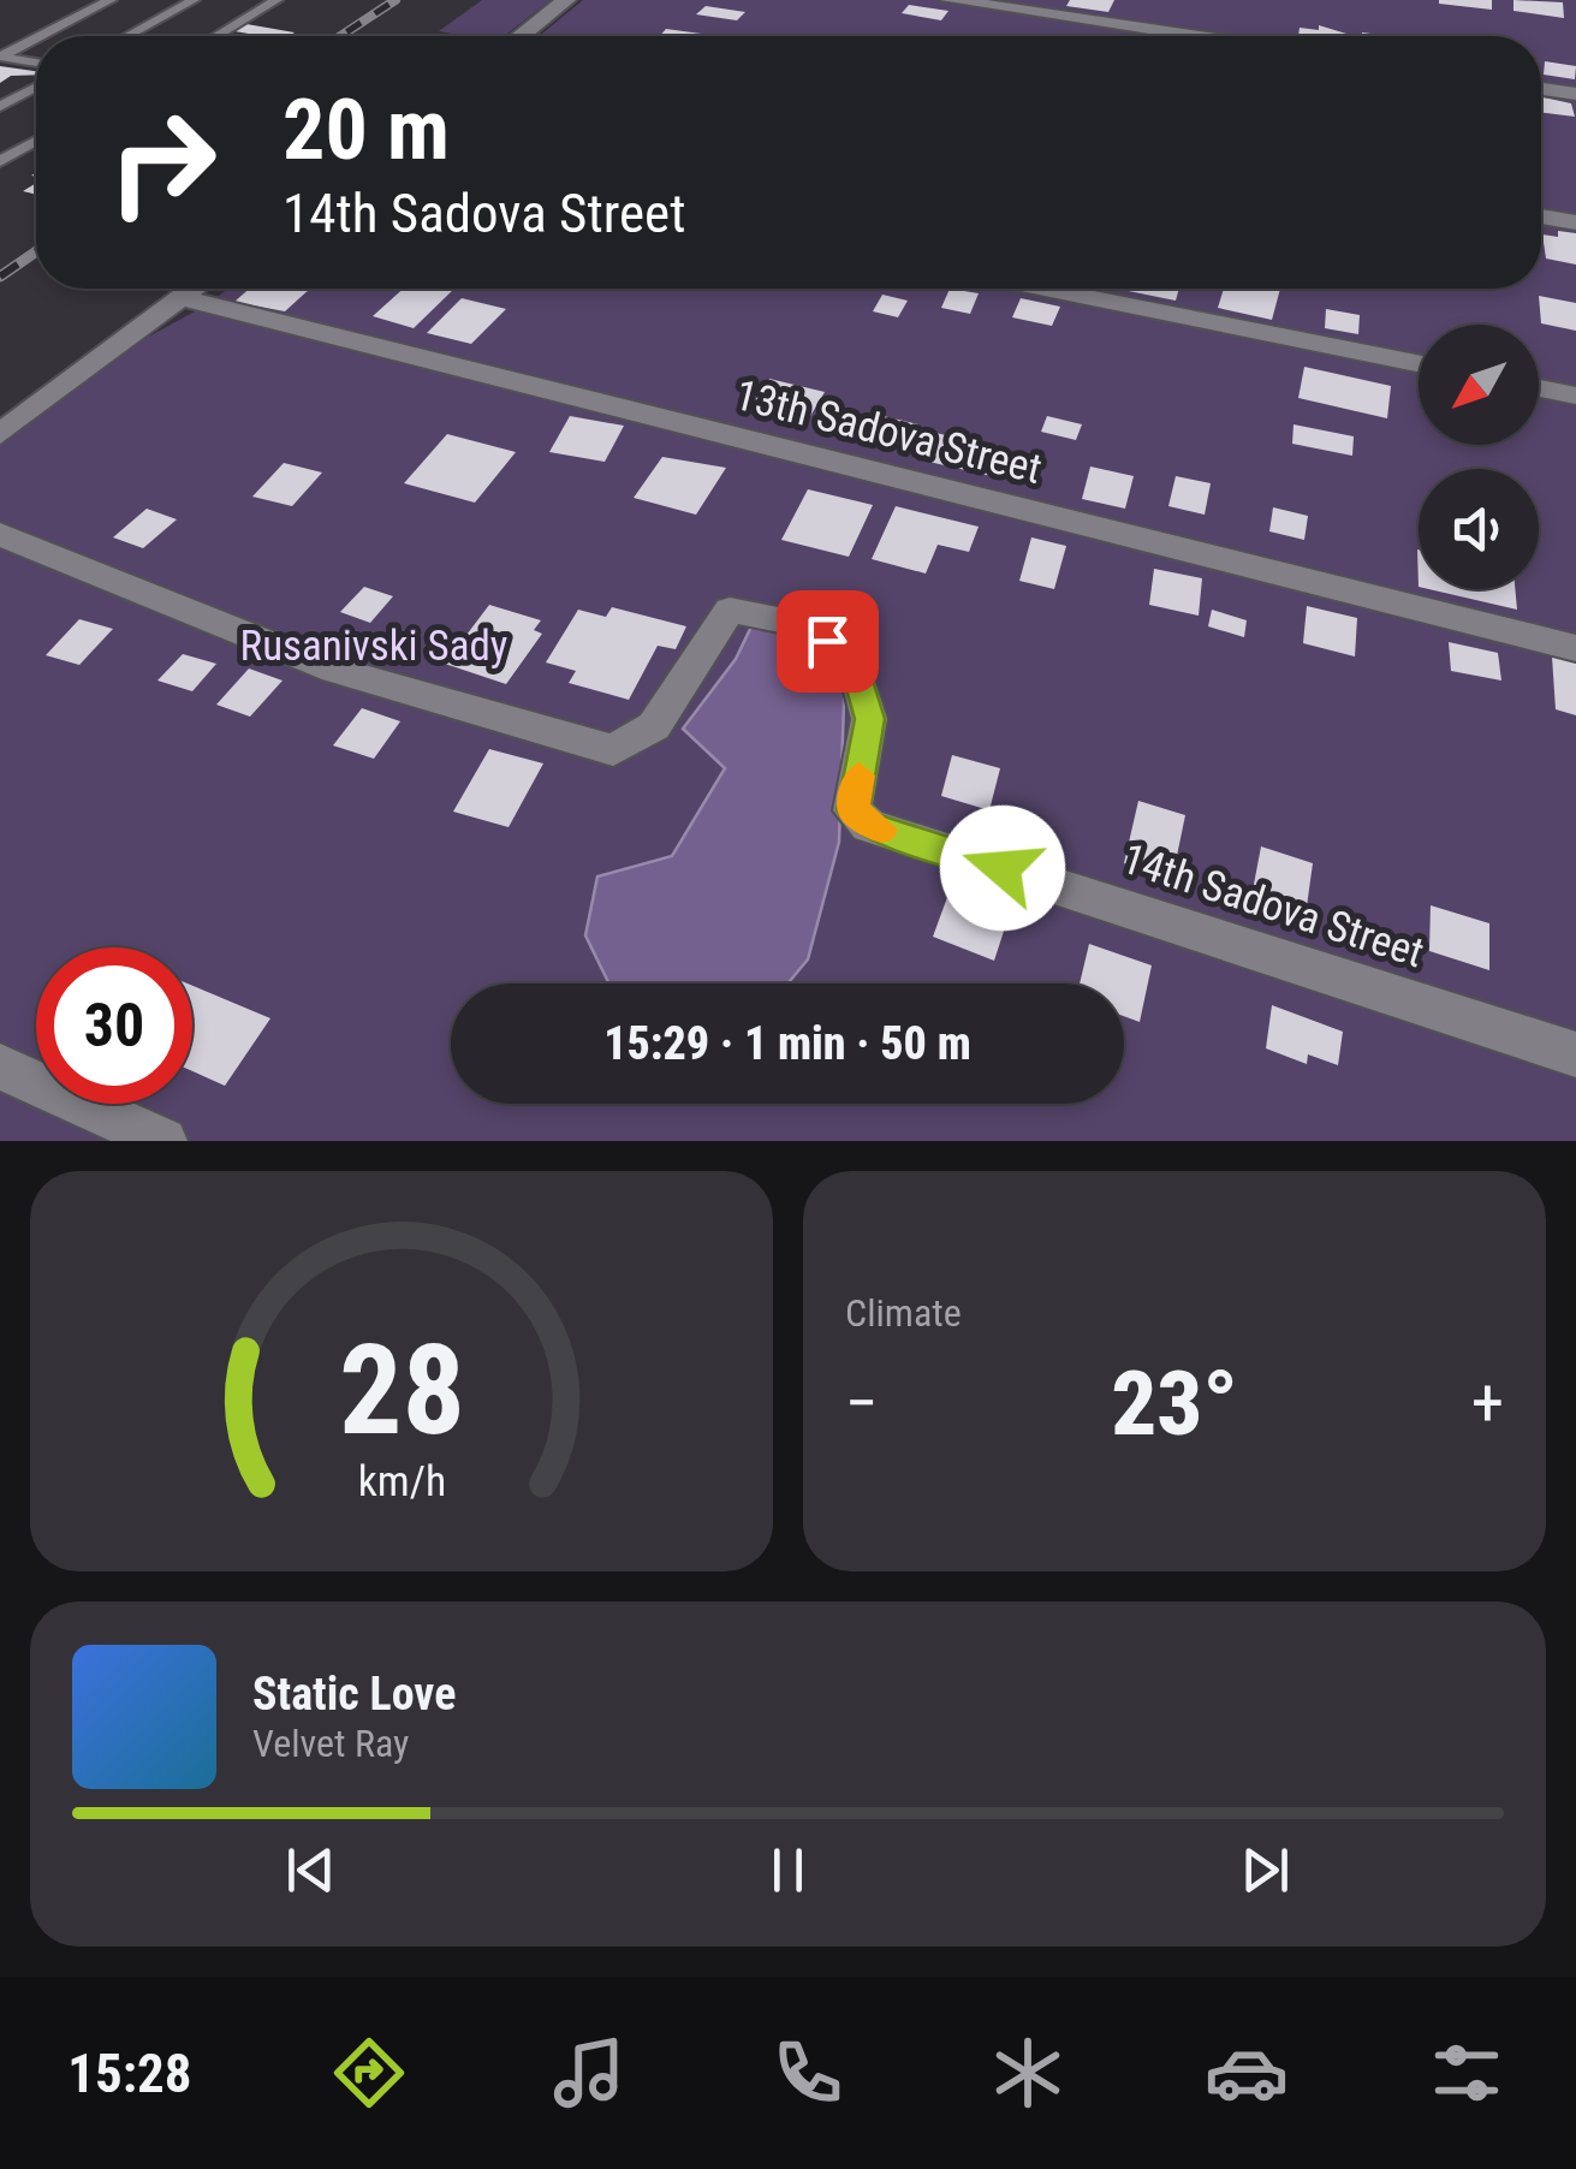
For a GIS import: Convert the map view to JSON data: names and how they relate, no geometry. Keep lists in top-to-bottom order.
{
  "streets": {
    "street": ["13th Sadova Street", "14th Sadova Street"]
  },
  "parks": ["Rusanivski Sady"],
  "north": "bottom left",
  "page": {
    "turn": ["20 m", "14th Sadova Street"],
    "limit": "30",
    "trip": "15:29 · 1 min · 50 m",
    "tile": "Climate",
    "heat": ["−", "23°", "+"],
    "song": ["Static Love", "Velvet Ray"],
    "tabs": "15:28",
    "gauge": ["28", "km/h"]
  }
}
